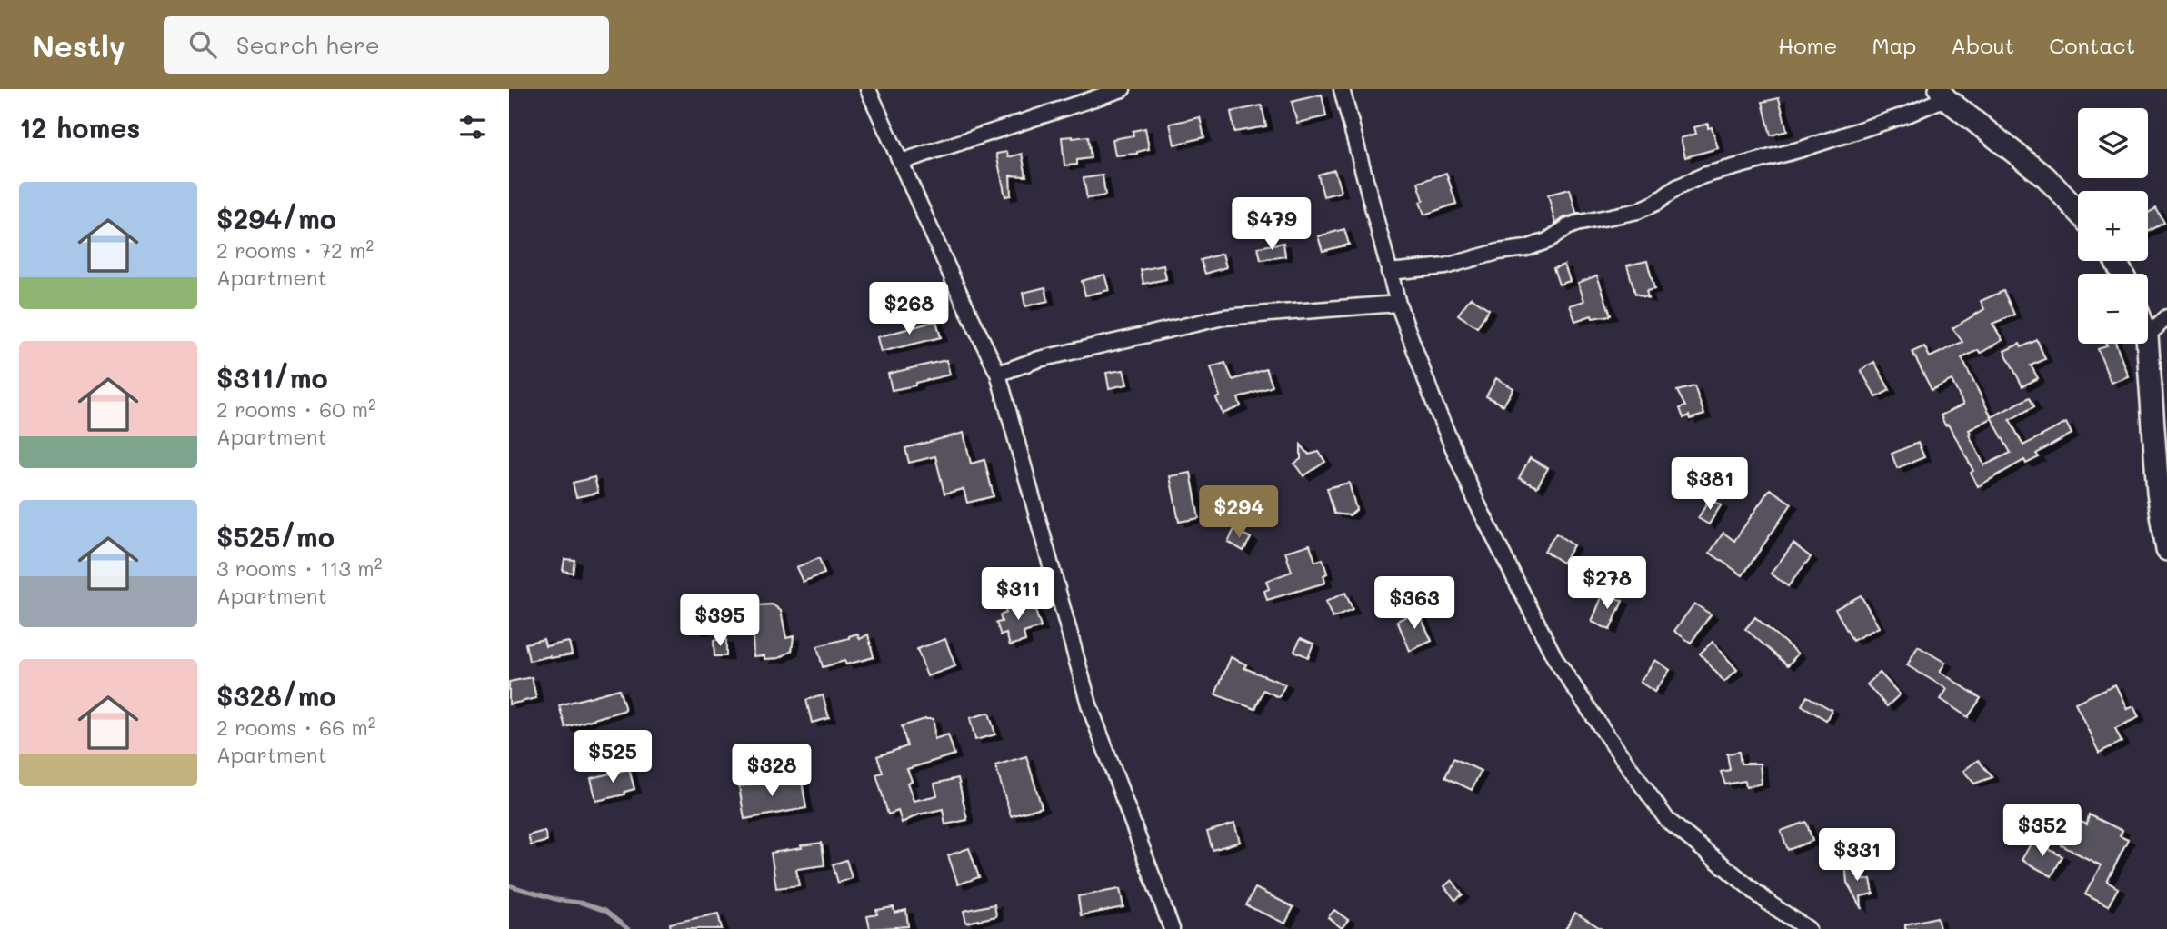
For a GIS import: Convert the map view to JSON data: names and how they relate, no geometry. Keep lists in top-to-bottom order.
{
  "page": {
    "header": "Nestly",
    "search": "Search here",
    "nav": [
      "Home",
      "Map",
      "About",
      "Contact"
    ],
    "heading": "12 homes",
    "map_buttons": ["+", "−"],
    "list": [
      {
        "name": "$294/mo",
        "note": "2 rooms · 72 m² · Apartment"
      },
      {
        "name": "$311/mo",
        "note": "2 rooms · 60 m² · Apartment"
      },
      {
        "name": "$525/mo",
        "note": "3 rooms · 113 m² · Apartment"
      },
      {
        "name": "$328/mo",
        "note": "2 rooms · 66 m² · Apartment"
      }
    ],
    "price": [
      "$479",
      "$268",
      "$381",
      "$294",
      "$278",
      "$311",
      "$363",
      "$395",
      "$525",
      "$328",
      "$352",
      "$331"
    ]
  }
}
